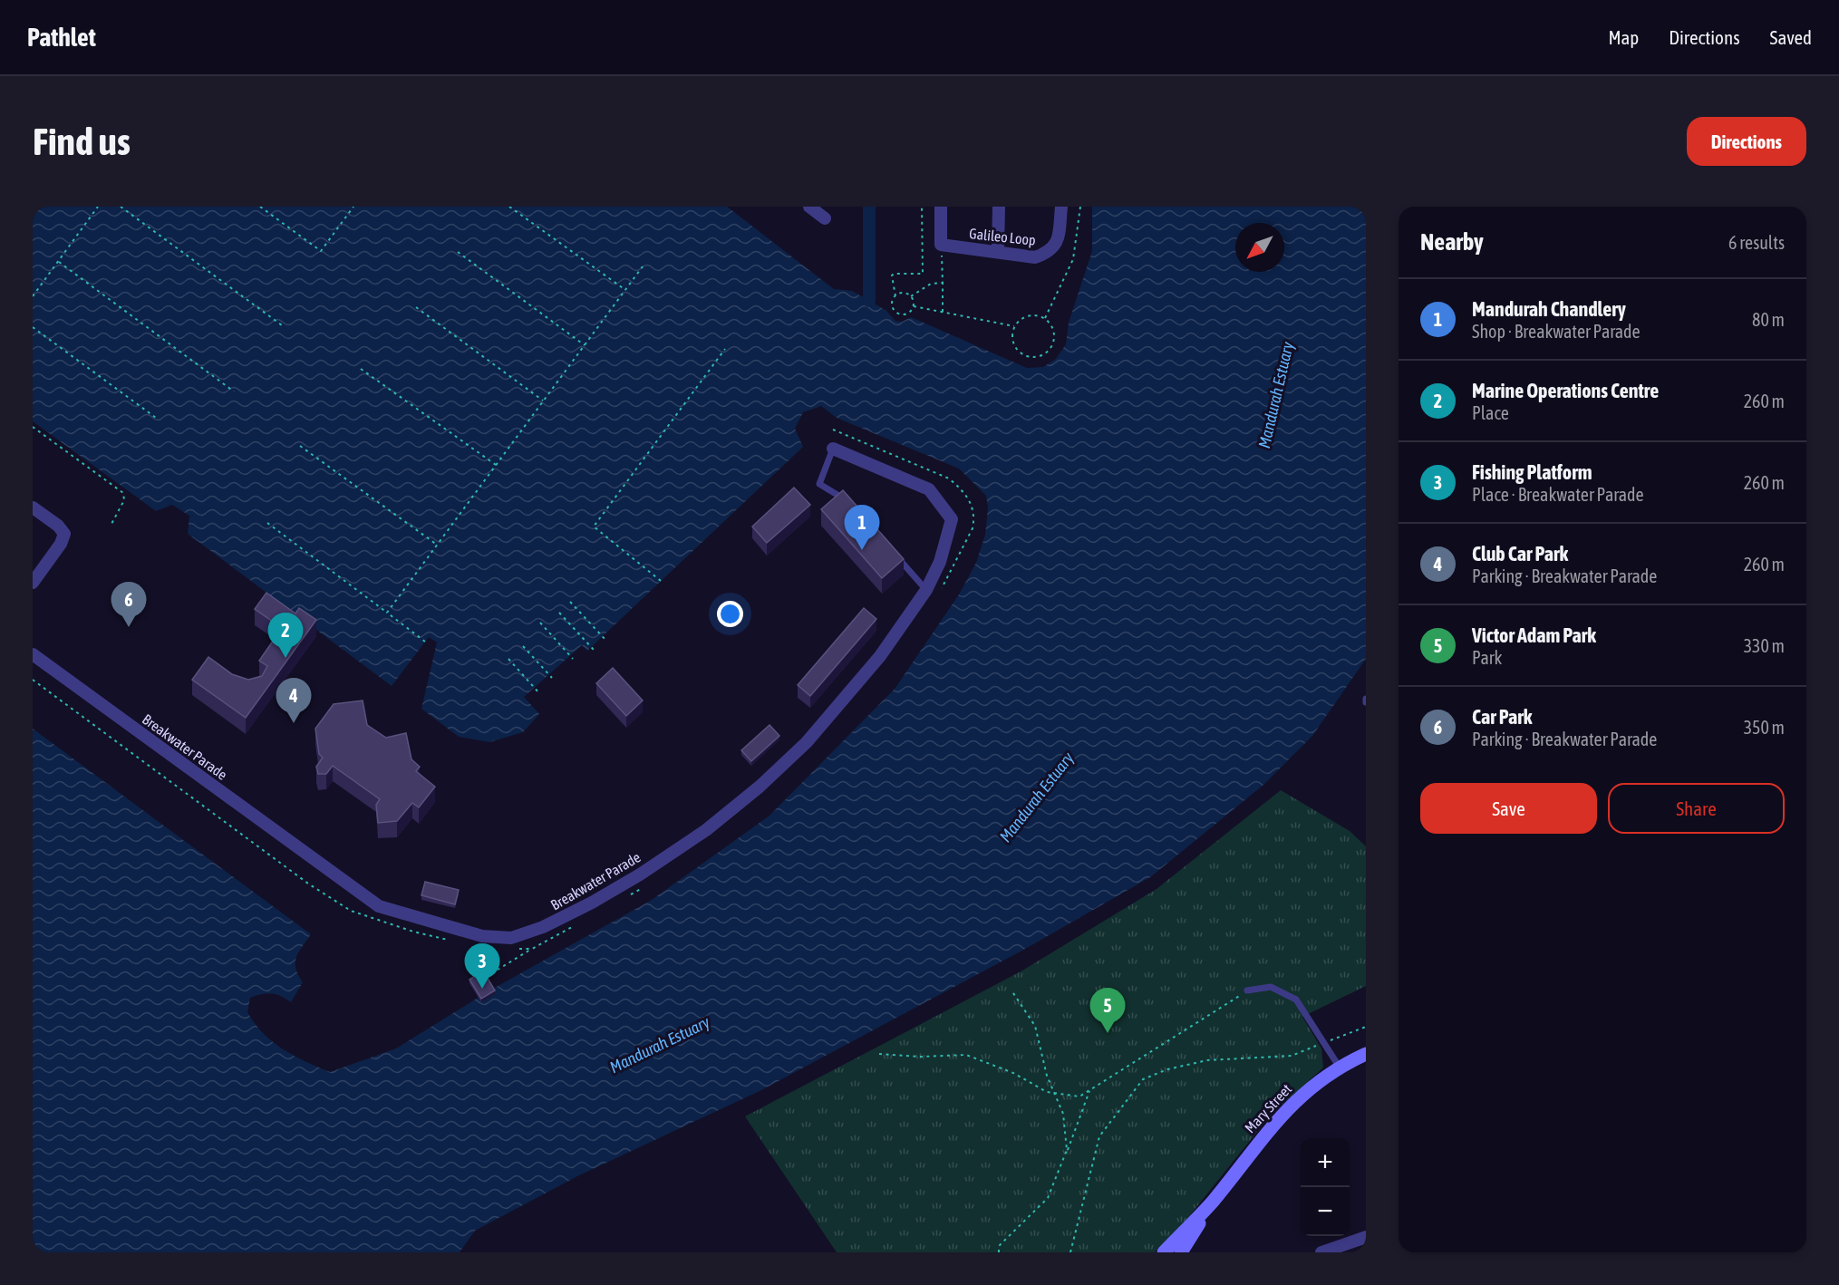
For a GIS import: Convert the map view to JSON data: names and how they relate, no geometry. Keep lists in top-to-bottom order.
{
  "streets": {
    "street": ["Galileo Loop", "Breakwater Parade", "Mary Street"]
  },
  "water": ["Mandurah Estuary"],
  "north": "bottom left",
  "page": {
    "header": "Pathlet",
    "nav": ["Map", "Directions", "Saved"],
    "buttons": [
      "Directions",
      ["Save", "Share"]
    ],
    "title": "Find us",
    "heading": ["Nearby", "6 results"],
    "list": [
      {
        "mark": "1",
        "name": "Mandurah Chandlery",
        "note": "Shop · Breakwater Parade",
        "value": "80 m"
      },
      {
        "mark": "2",
        "name": "Marine Operations Centre",
        "note": "Place",
        "value": "260 m"
      },
      {
        "mark": "3",
        "name": "Fishing Platform",
        "note": "Place · Breakwater Parade",
        "value": "260 m"
      },
      {
        "mark": "4",
        "name": "Club Car Park",
        "note": "Parking · Breakwater Parade",
        "value": "260 m"
      },
      {
        "mark": "5",
        "name": "Victor Adam Park",
        "note": "Park",
        "value": "330 m"
      },
      {
        "mark": "6",
        "name": "Car Park",
        "note": "Parking · Breakwater Parade",
        "value": "350 m"
      }
    ],
    "pins": [
      "1",
      "6",
      "2",
      "4",
      "3",
      "5"
    ],
    "map_buttons": ["+", "−"]
  }
}
